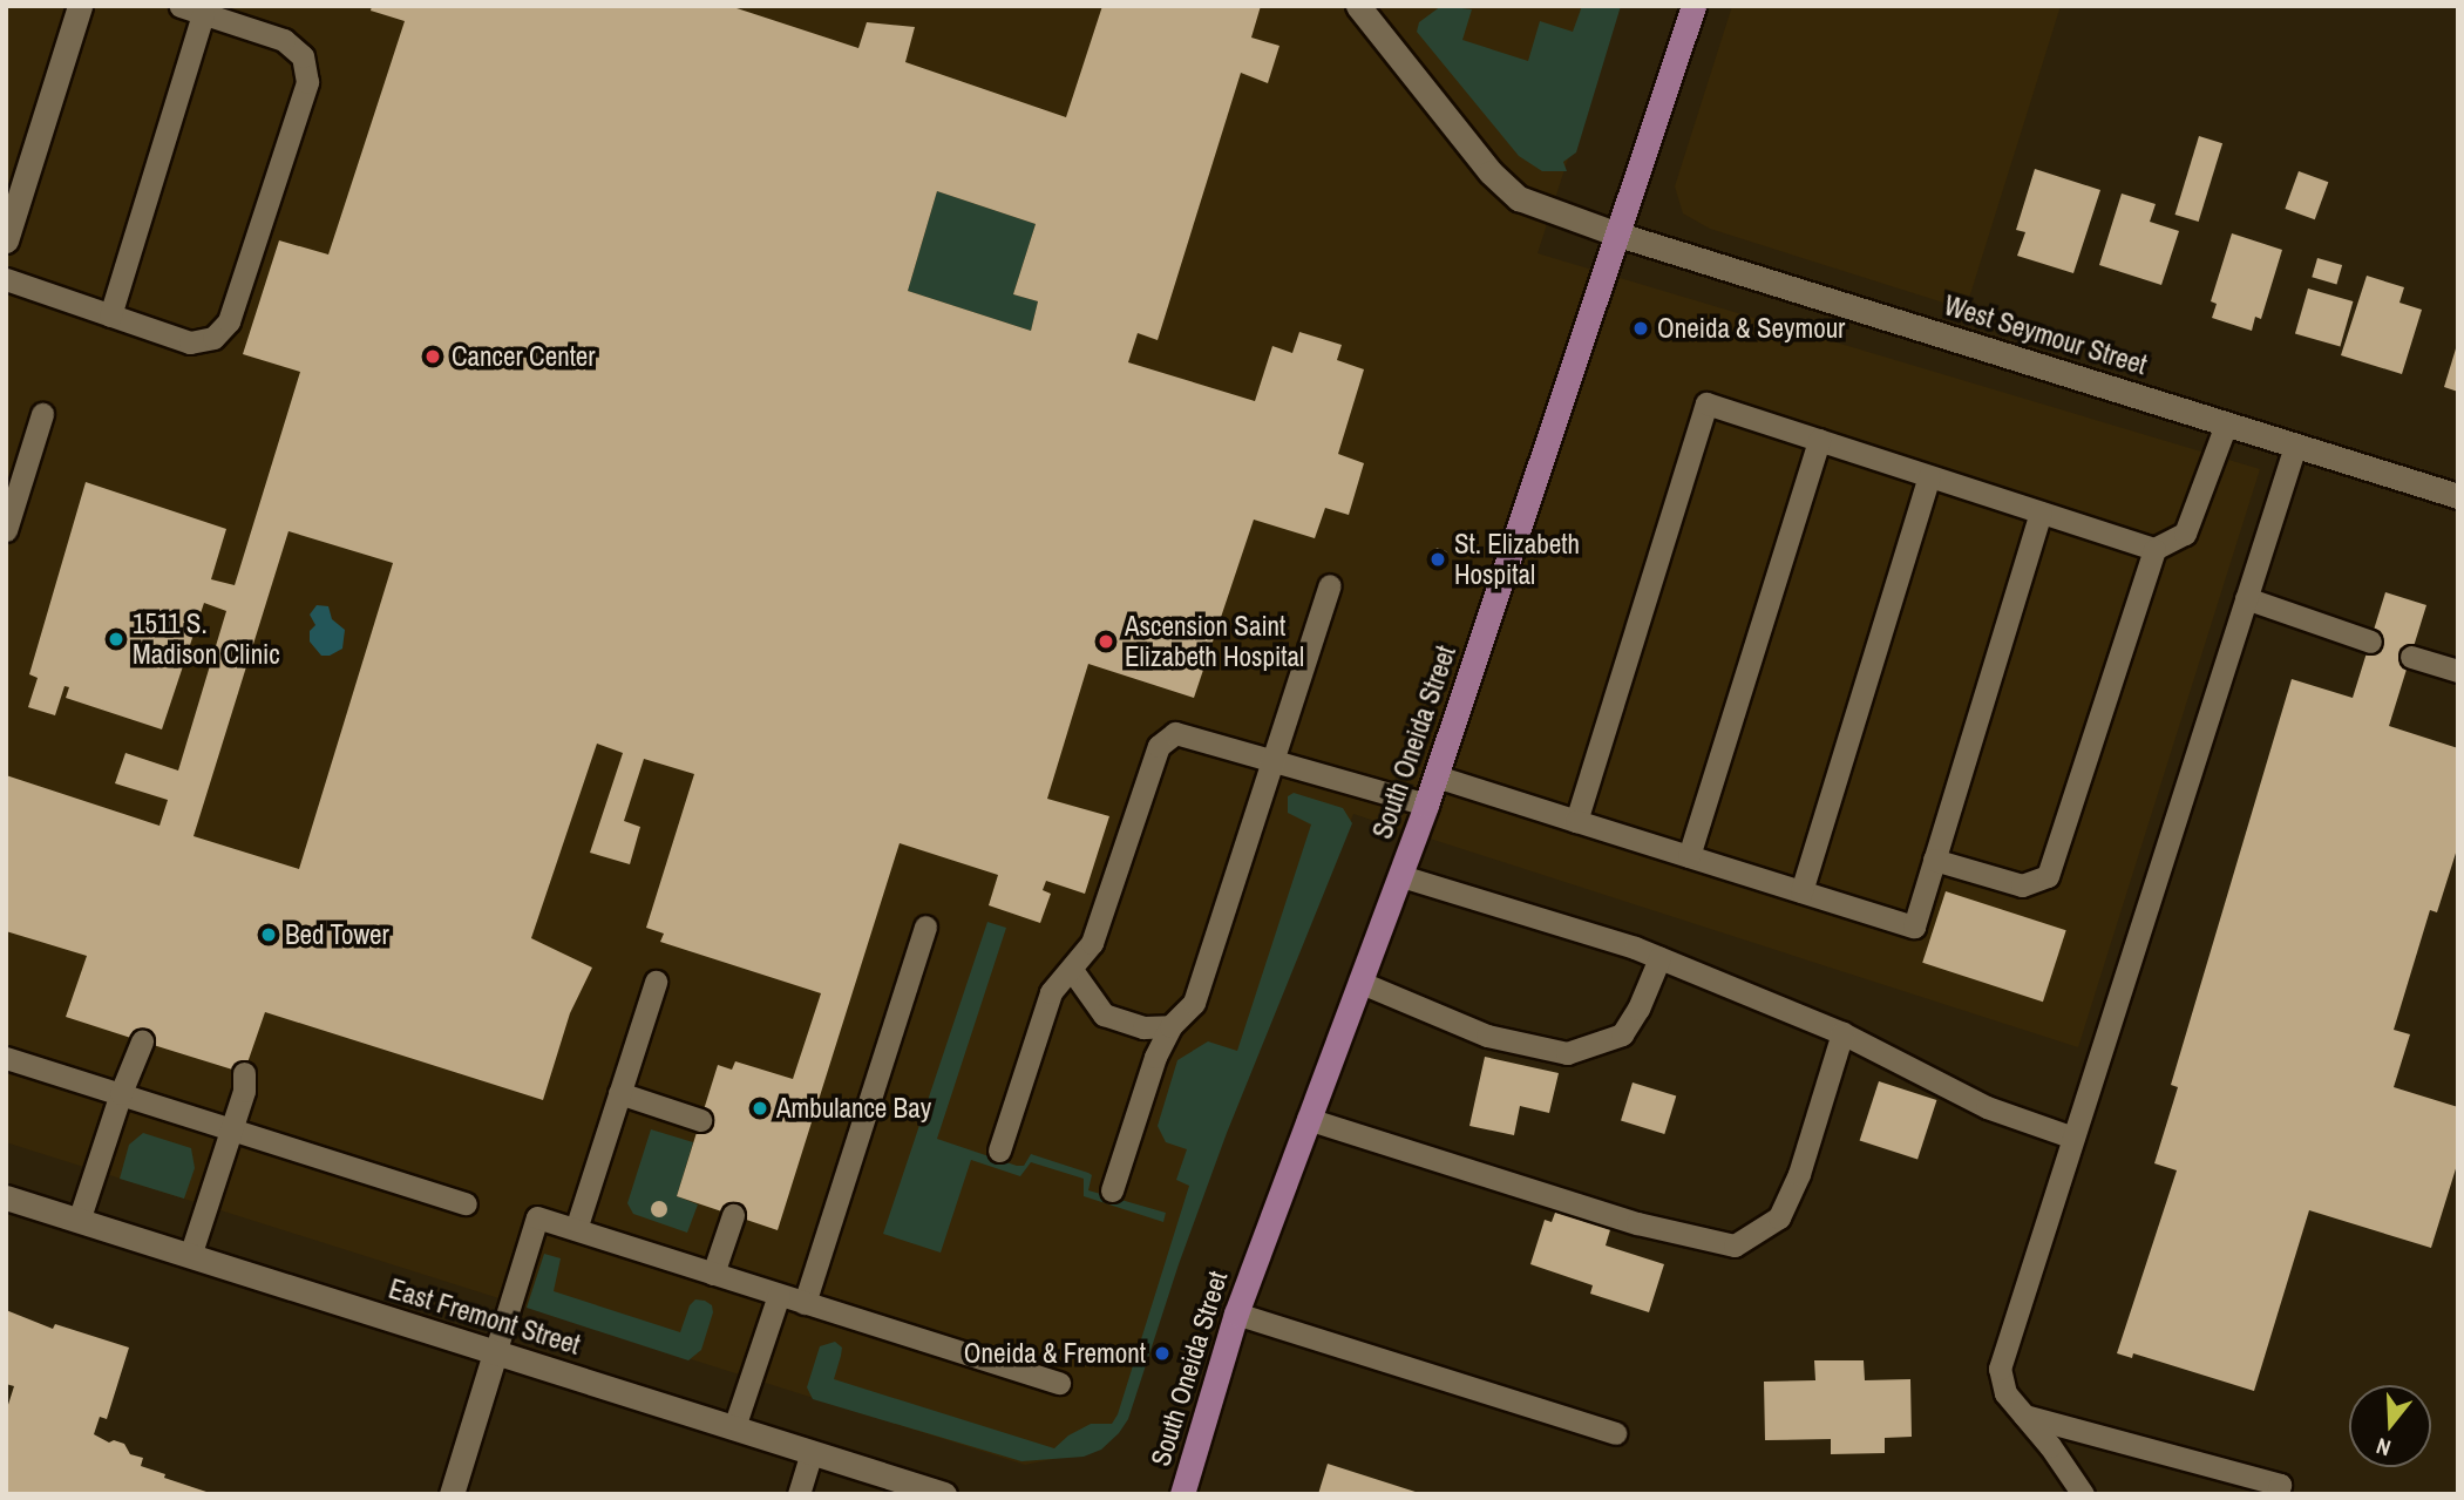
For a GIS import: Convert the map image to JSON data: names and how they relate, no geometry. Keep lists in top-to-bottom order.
{
  "streets": {
    "main road": ["South Oneida Street"],
    "street": ["West Seymour Street", "East Fremont Street"]
  },
  "crossings": [
    ["West Seymour Street", "South Oneida Street"]
  ],
  "places": [
    "Oneida & Seymour",
    "Cancer Center",
    "St. Elizabeth Hospital",
    "1511 S. Madison Clinic",
    "Ascension Saint Elizabeth Hospital",
    "Bed Tower",
    "Ambulance Bay",
    "Oneida & Fremont"
  ],
  "north": "bottom"
}
